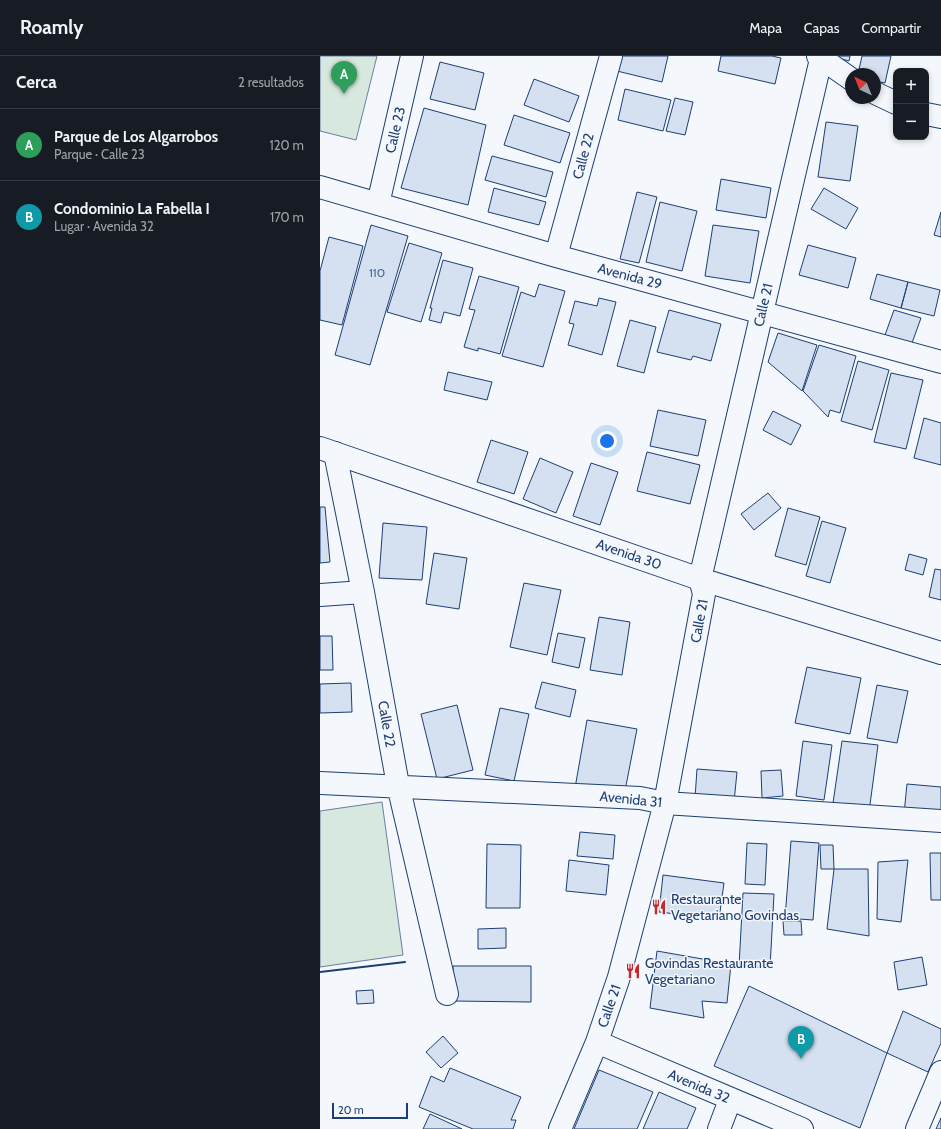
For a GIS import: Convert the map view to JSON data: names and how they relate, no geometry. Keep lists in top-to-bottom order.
{
  "streets": {
    "street": [
      "Calle 23",
      "Calle 22",
      "Avenida 29",
      "Calle 21",
      "Avenida 30",
      "Avenida 31",
      "Avenida 32"
    ]
  },
  "crossings": [
    ["Calle 23", "Avenida 29"],
    ["Calle 22", "Avenida 29"],
    ["Calle 22", "Avenida 30"],
    ["Calle 22", "Avenida 31"],
    ["Avenida 29", "Calle 21"],
    ["Calle 21", "Avenida 30"],
    ["Calle 21", "Avenida 31"],
    ["Calle 21", "Avenida 32"]
  ],
  "places": {
    "restaurant": ["Restaurante Vegetariano Govindas", "Govindas Restaurante Vegetariano"]
  },
  "house_numbers": ["110"],
  "scale_bar": "20 m",
  "north": "top left",
  "page": {
    "header": "Roamly",
    "nav": ["Mapa", "Capas", "Compartir"],
    "heading": ["Cerca", "2 resultados"],
    "pins": ["A", "B"],
    "map_buttons": ["+", "−"],
    "list": [
      {
        "mark": "A",
        "name": "Parque de Los Algarrobos",
        "note": "Parque · Calle 23",
        "value": "120 m"
      },
      {
        "mark": "B",
        "name": "Condominio La Fabella I",
        "note": "Lugar · Avenida 32",
        "value": "170 m"
      }
    ],
    "scale": "20 m"
  }
}
